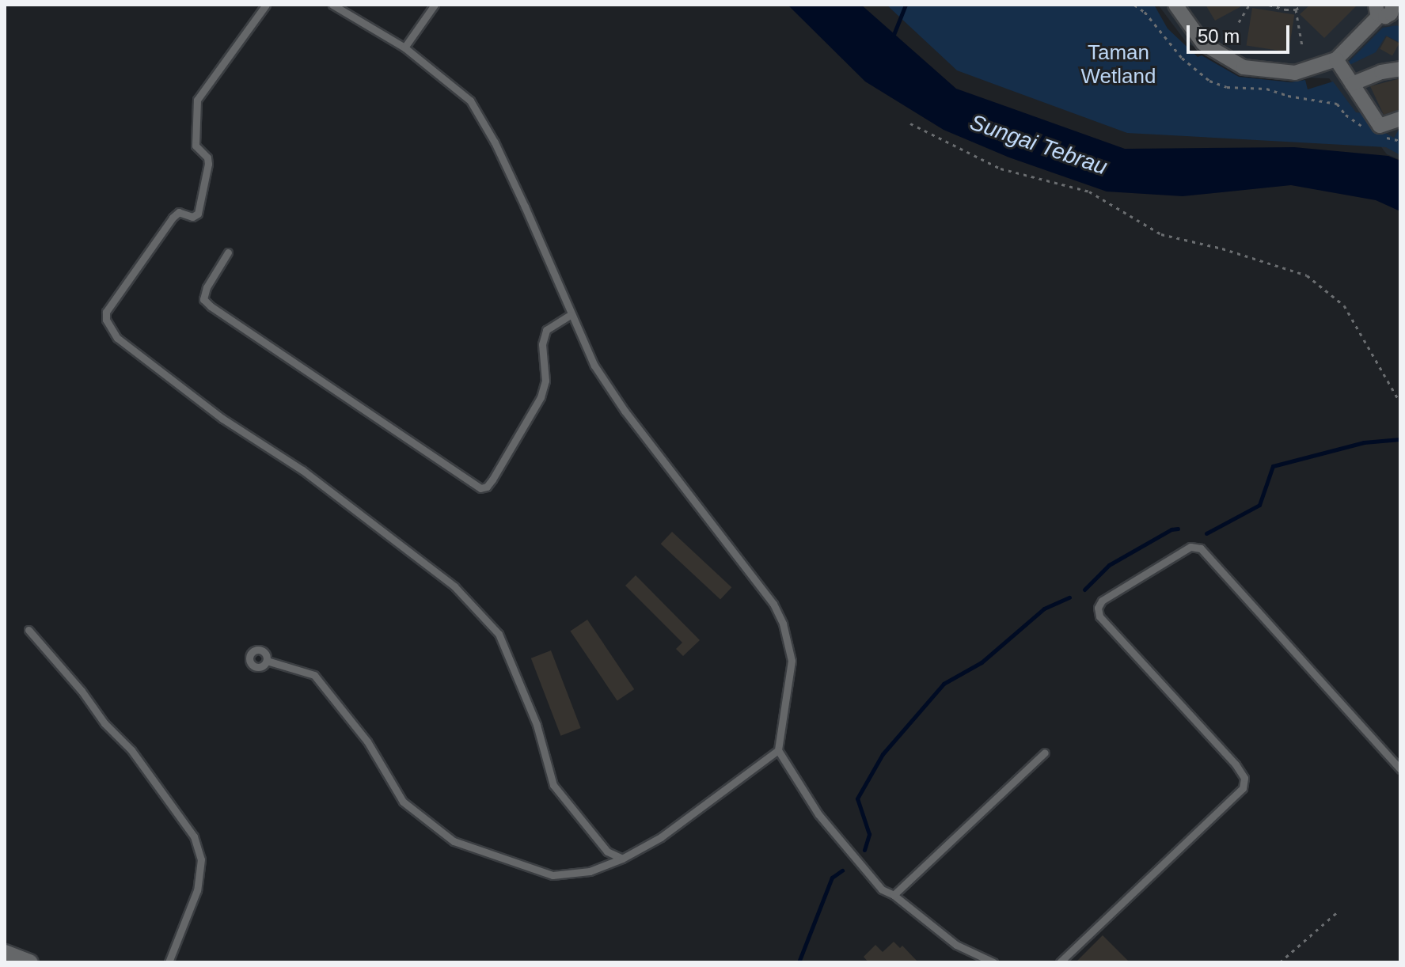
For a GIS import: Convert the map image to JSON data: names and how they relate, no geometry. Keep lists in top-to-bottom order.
{
  "water": ["Sungai Tebrau"],
  "parks": ["Taman Wetland"],
  "scale_bar": "50 m"
}
